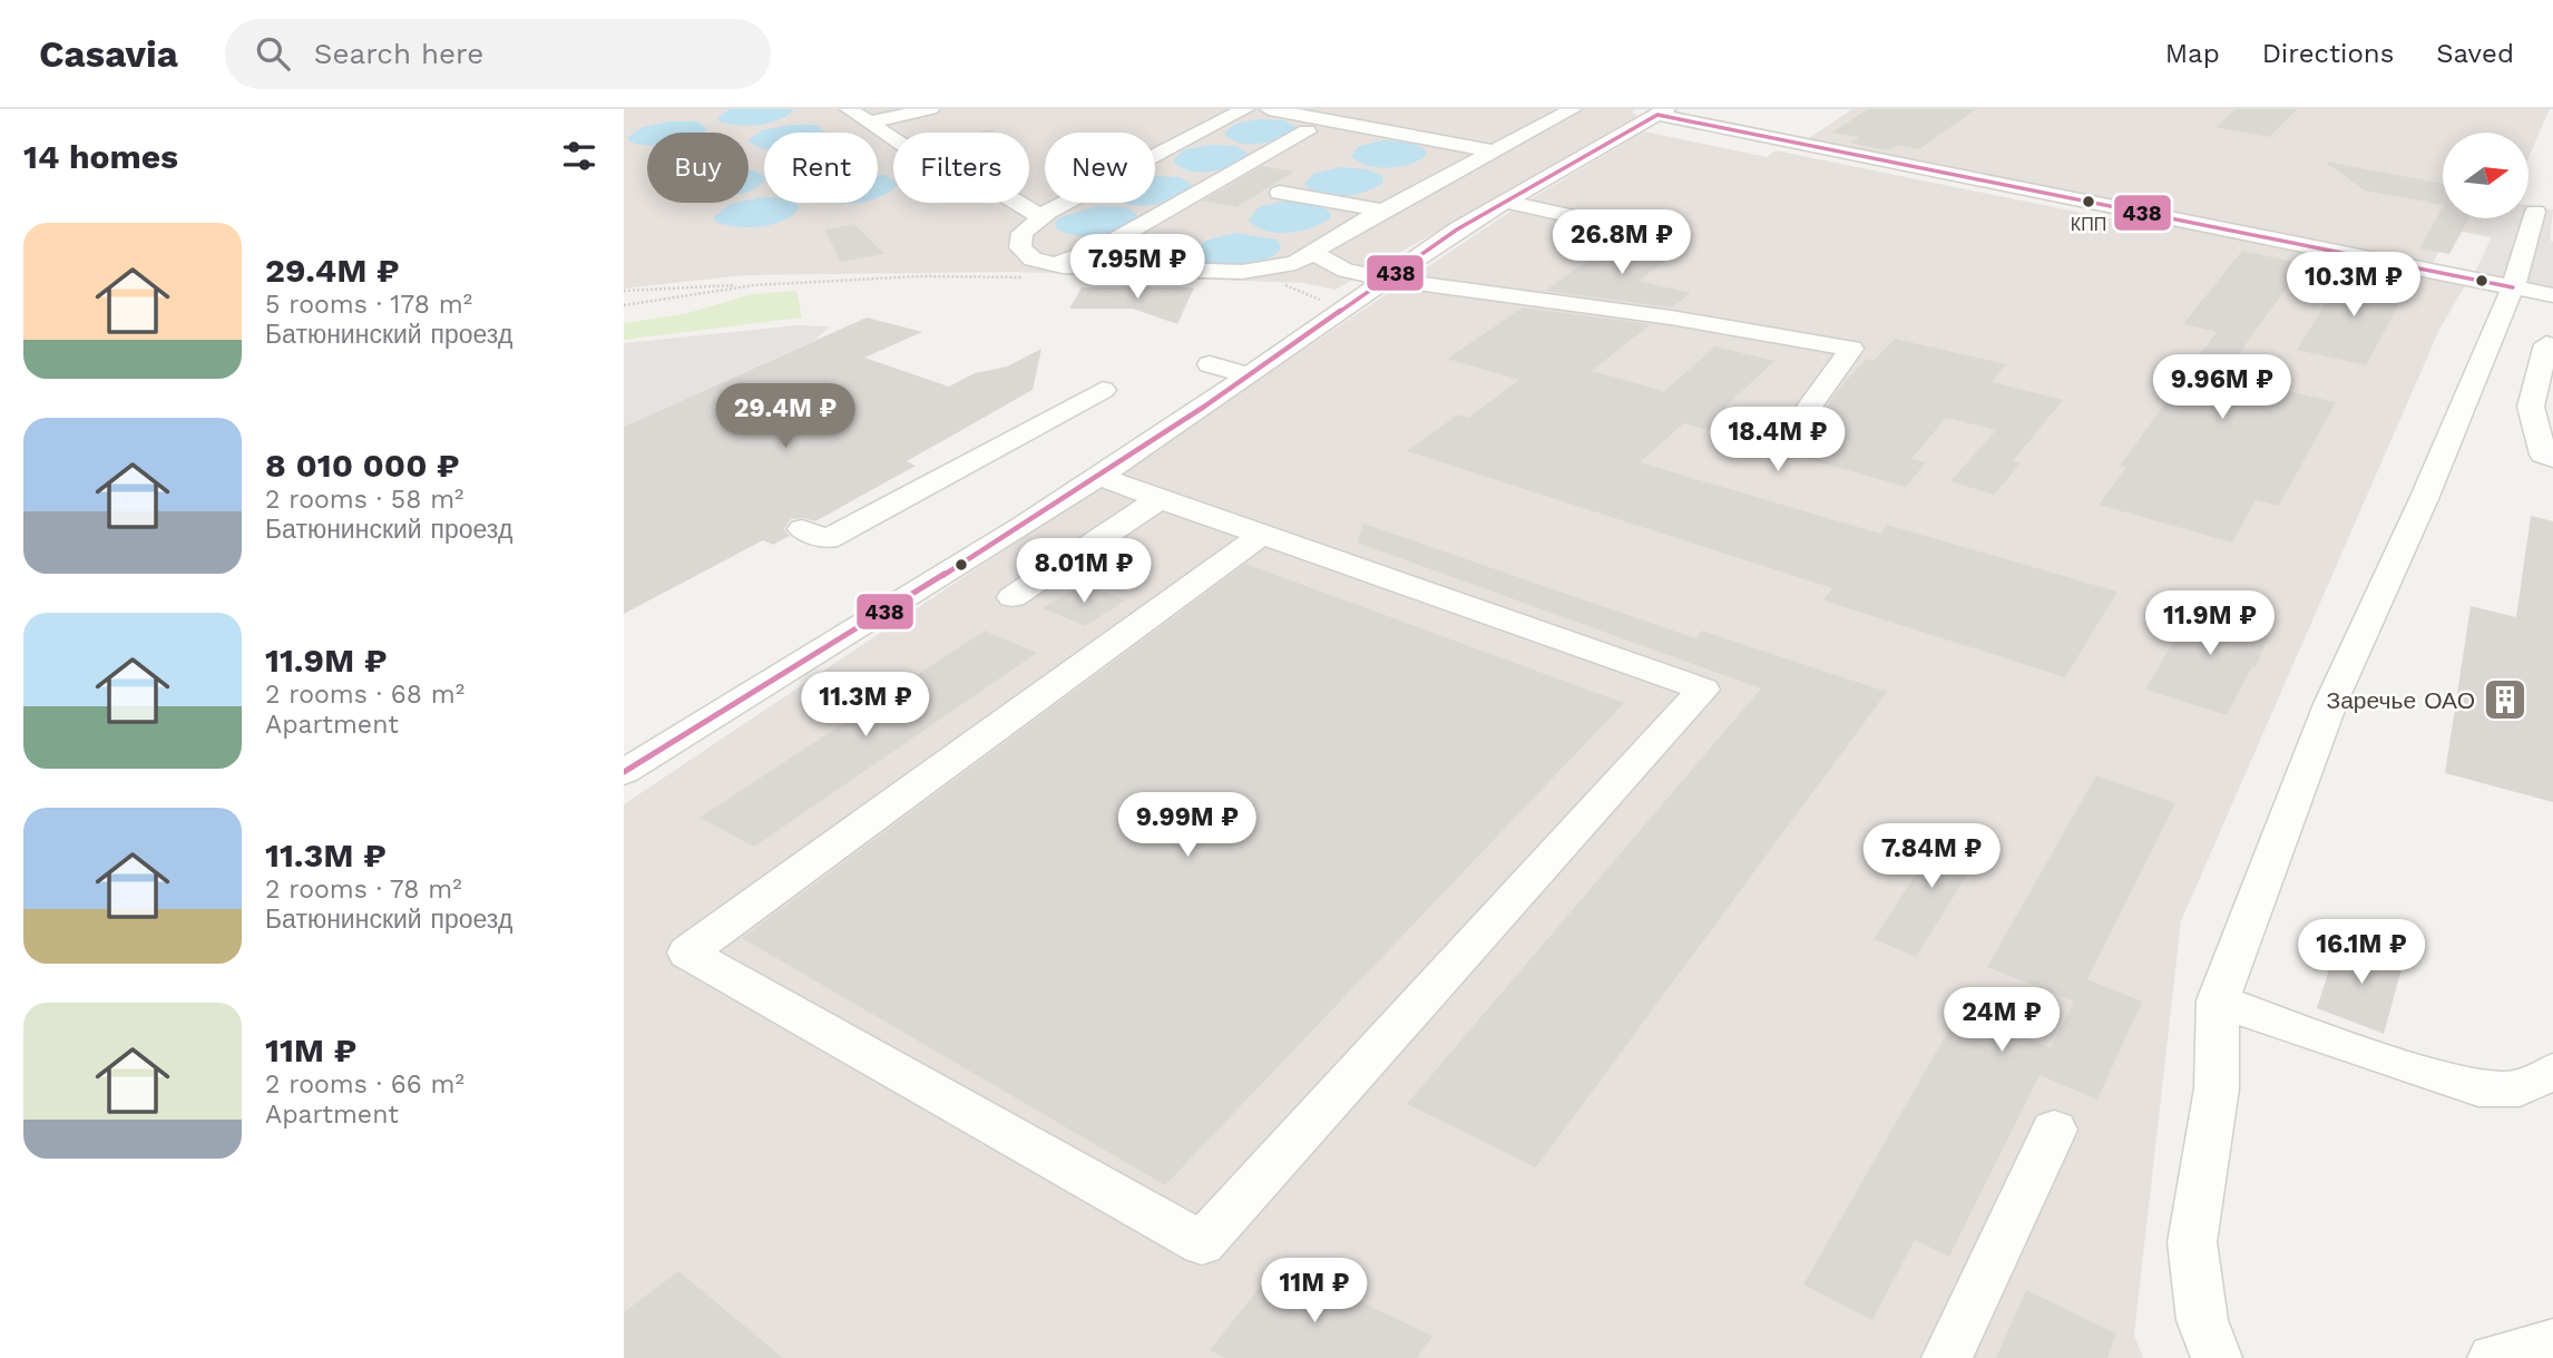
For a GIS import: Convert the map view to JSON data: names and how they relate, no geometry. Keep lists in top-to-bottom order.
{
  "places": {
    "other": ["КПП"],
    "building": ["Заречье ОАО"]
  },
  "lines": ["transit line 438"],
  "north": "right",
  "page": {
    "header": "Casavia",
    "search": "Search here",
    "nav": ["Map", "Directions", "Saved"],
    "heading": "14 homes",
    "chip": [
      "Buy",
      "Rent",
      "Filters",
      "New"
    ],
    "list": [
      {
        "name": "29.4M ₽",
        "note": "5 rooms · 178 m² · Батюнинский проезд"
      },
      {
        "name": "8 010 000 ₽",
        "note": "2 rooms · 58 m² · Батюнинский проезд"
      },
      {
        "name": "11.9M ₽",
        "note": "2 rooms · 68 m² · Apartment"
      },
      {
        "name": "11.3M ₽",
        "note": "2 rooms · 78 m² · Батюнинский проезд"
      },
      {
        "name": "11M ₽",
        "note": "2 rooms · 66 m² · Apartment"
      }
    ],
    "price": [
      "26.8M ₽",
      "7.95M ₽",
      "10.3M ₽",
      "9.96M ₽",
      "29.4M ₽",
      "18.4M ₽",
      "8.01M ₽",
      "11.9M ₽",
      "11.3M ₽",
      "9.99M ₽",
      "7.84M ₽",
      "16.1M ₽",
      "24M ₽",
      "11M ₽"
    ]
  }
}
